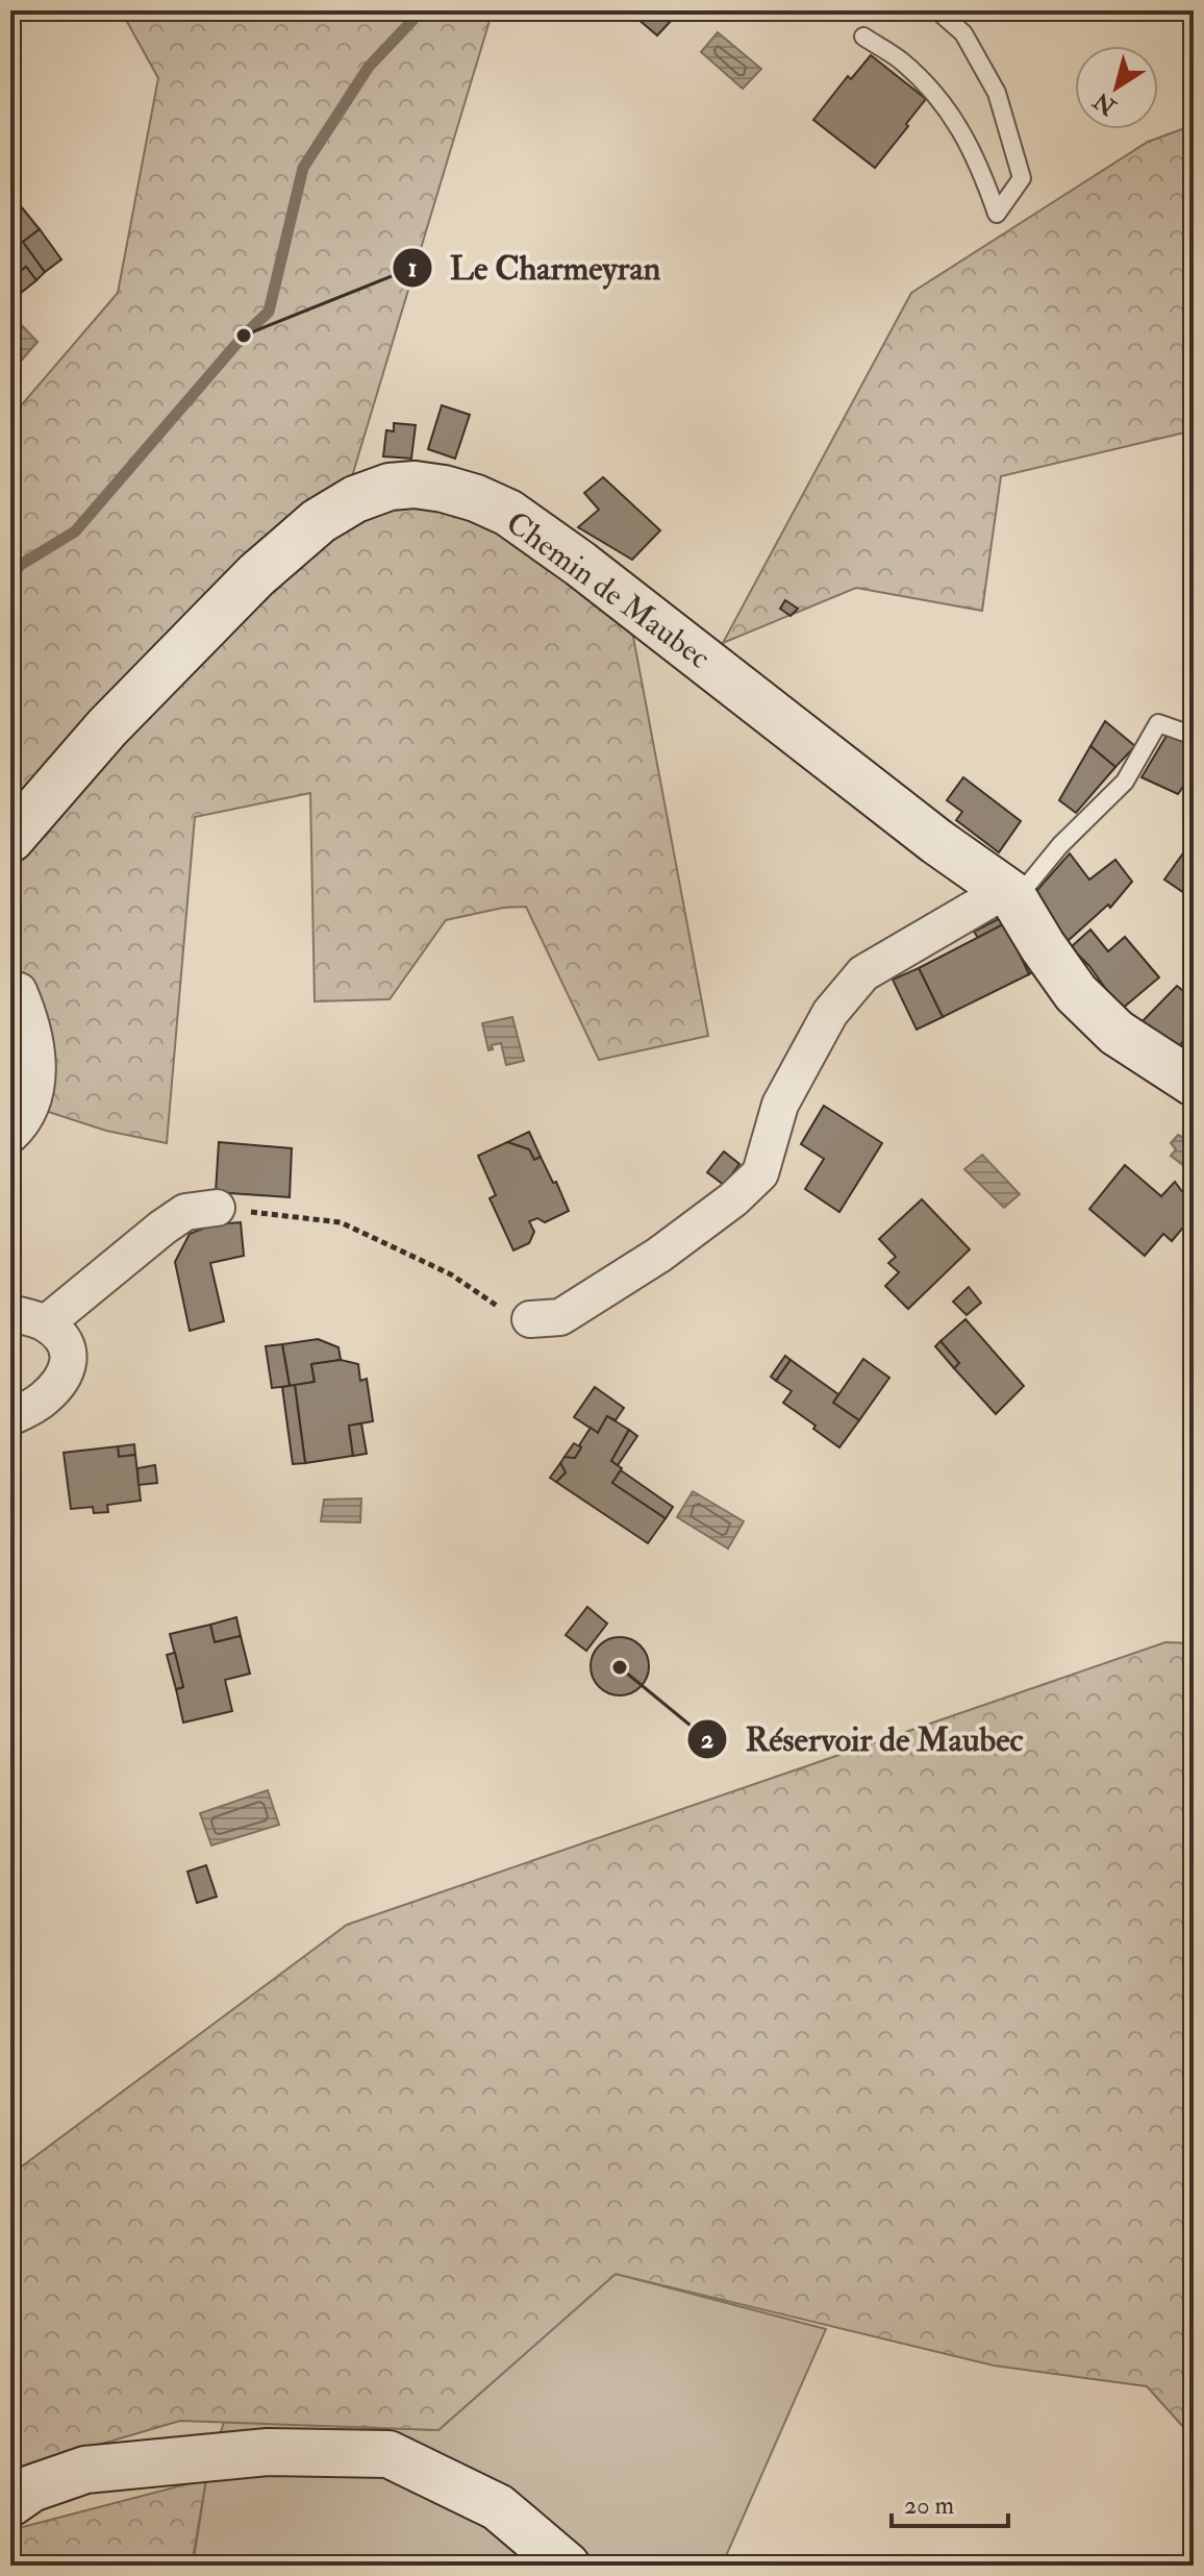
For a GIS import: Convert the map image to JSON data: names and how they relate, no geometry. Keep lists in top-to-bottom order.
{
  "streets": {
    "street": ["Chemin de Maubec"]
  },
  "places": ["Le Charmeyran", "Réservoir de Maubec"],
  "scale_bar": "20 m",
  "north": "bottom left"
}
